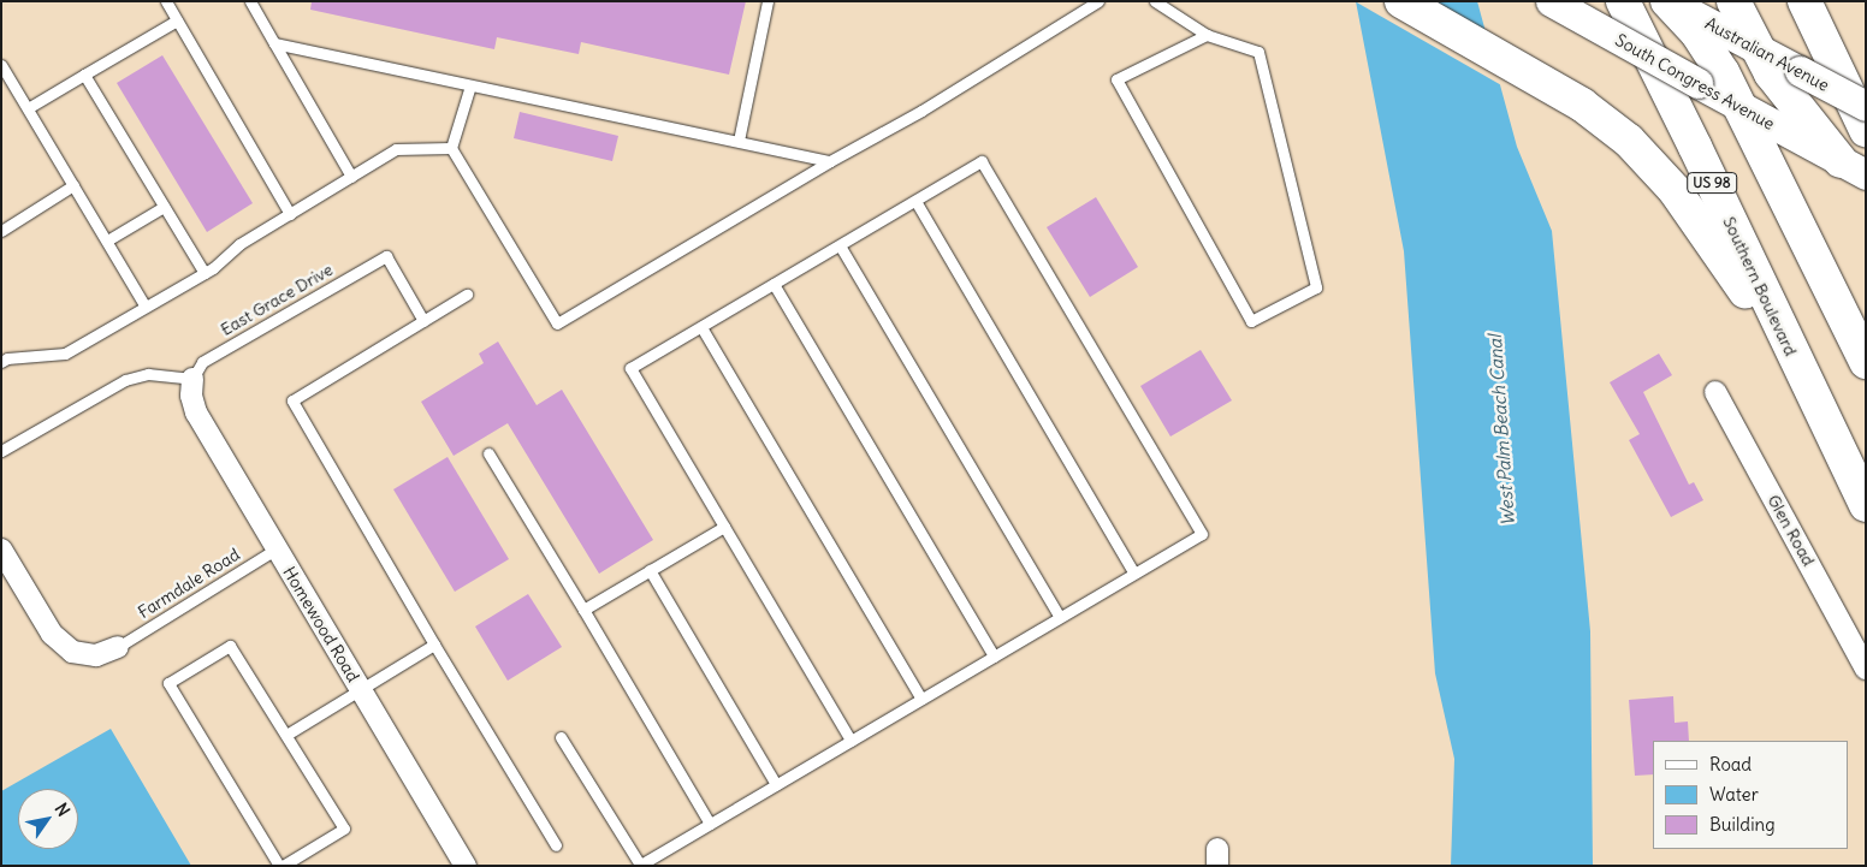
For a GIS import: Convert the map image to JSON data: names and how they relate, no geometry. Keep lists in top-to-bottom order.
{
  "streets": {
    "highway": ["US 98", "Southern Boulevard"],
    "main road": ["Australian Avenue", "South Congress Avenue"],
    "street": ["Glen Road", "Homewood Road"],
    "lane": ["East Grace Drive", "Farmdale Road"]
  },
  "crossings": [
    ["East Grace Drive", "Homewood Road"],
    ["Farmdale Road", "Homewood Road"]
  ],
  "water": ["West Palm Beach Canal"],
  "legend": ["Road", "Water", "Building"],
  "north": "top right"
}
